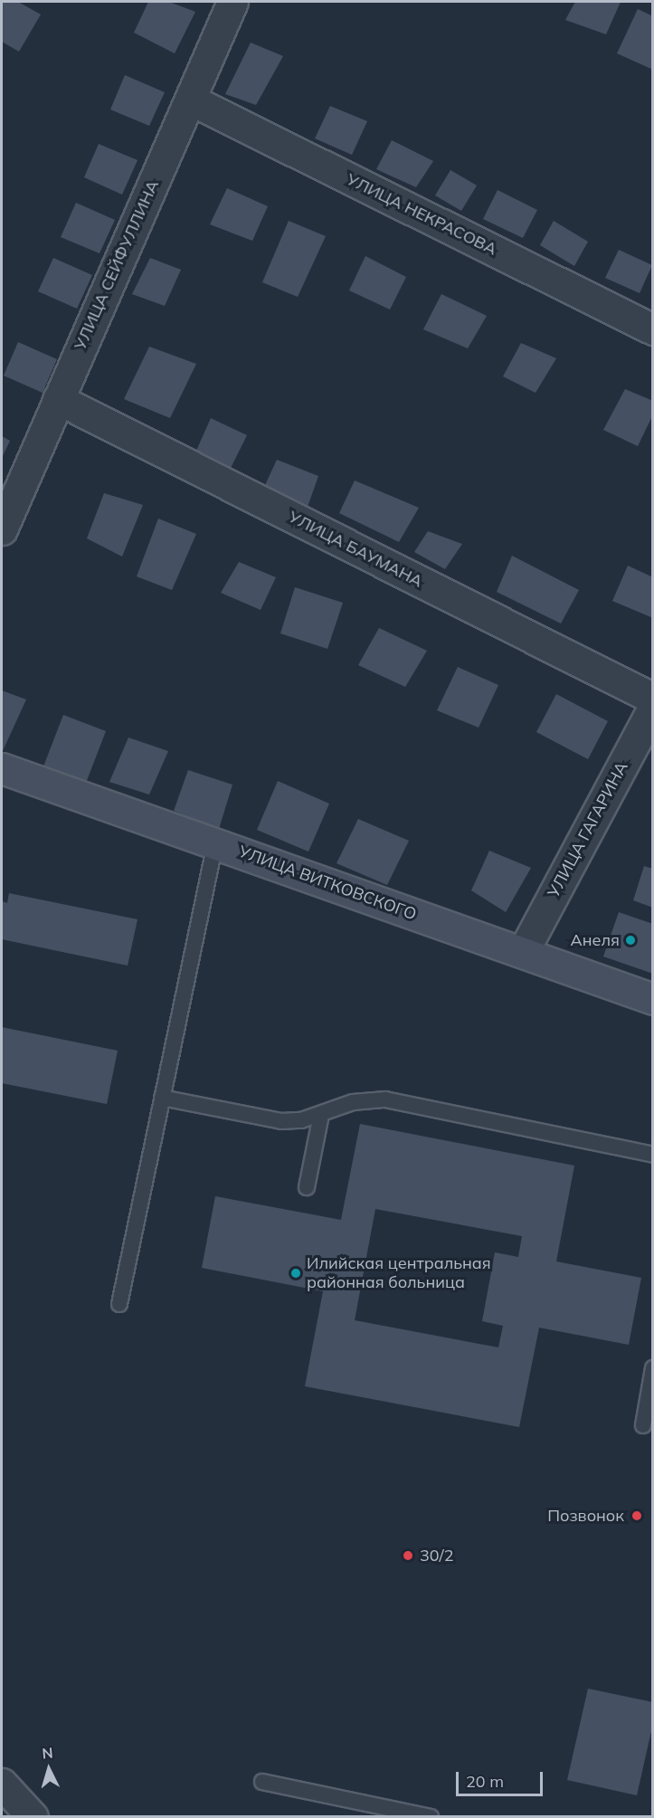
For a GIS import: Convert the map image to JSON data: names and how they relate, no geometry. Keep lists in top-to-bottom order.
{
  "streets": {
    "street": [
      "УЛИЦА НЕКРАСОВА",
      "УЛИЦА СЕЙФУЛЛИНА",
      "УЛИЦА БАУМАНА",
      "УЛИЦА ГАГАРИНА",
      "УЛИЦА ВИТКОВСКОГО"
    ]
  },
  "crossings": [
    ["УЛИЦА НЕКРАСОВА", "УЛИЦА СЕЙФУЛЛИНА"],
    ["УЛИЦА СЕЙФУЛЛИНА", "УЛИЦА БАУМАНА"],
    ["УЛИЦА ГАГАРИНА", "УЛИЦА ВИТКОВСКОГО"]
  ],
  "places": [
    "Анеля",
    "Илийская центральная районная больница",
    "Позвонок",
    "30/2"
  ],
  "scale_bar": "20 m",
  "north": "top"
}
